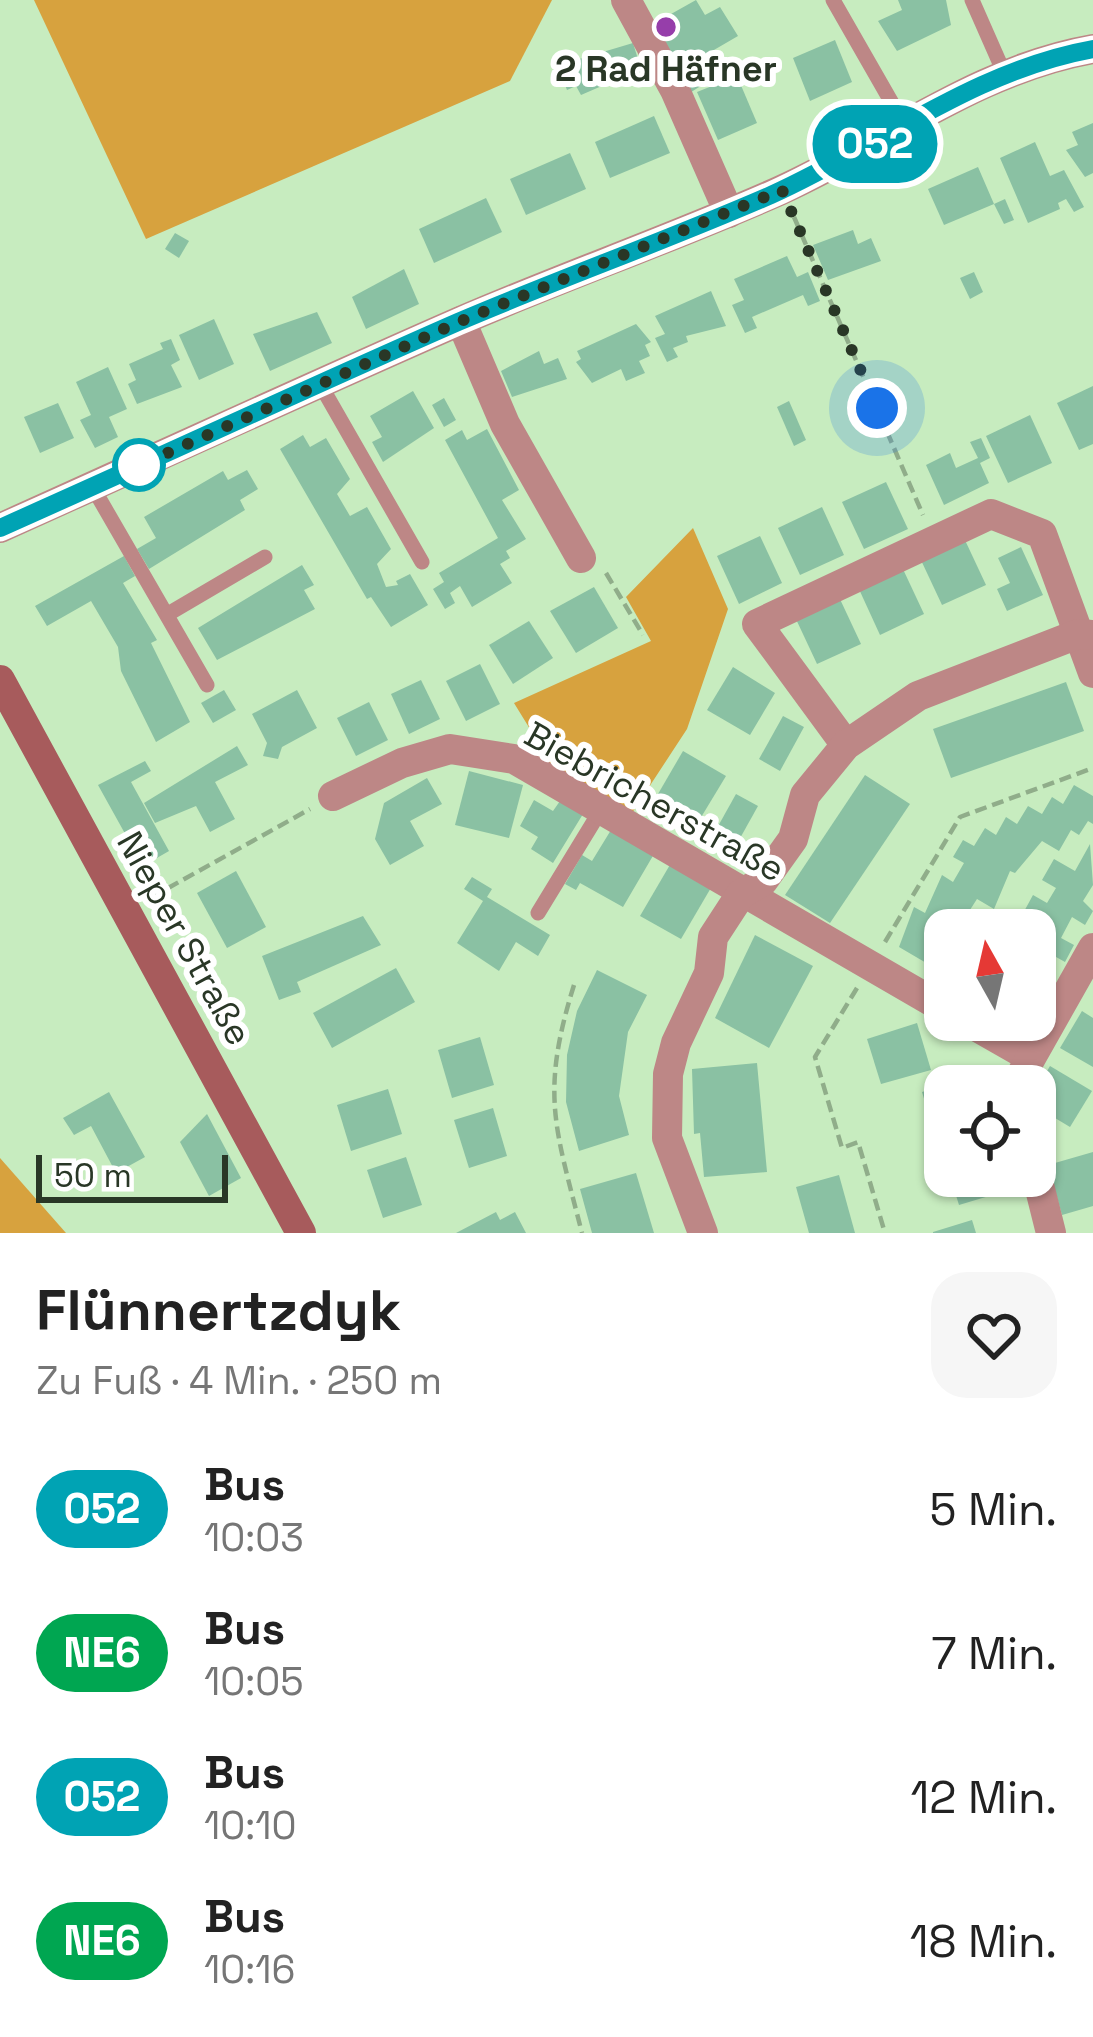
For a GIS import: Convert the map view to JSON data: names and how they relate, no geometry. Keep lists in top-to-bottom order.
{
  "streets": {
    "main road": ["Nieper Straße"],
    "street": ["Biebricherstraße"]
  },
  "places": ["2 Rad Häfner"],
  "lines": ["bus line 052"],
  "scale_bar": "50 m",
  "north": "top",
  "page": {
    "on_map": "052",
    "scale": "50 m",
    "heading": ["Flünnertzdyk", "Zu Fuß · 4 Min. · 250 m"],
    "list": [
      {
        "mark": "052",
        "name": "Bus",
        "note": "10:03",
        "value": "5 Min."
      },
      {
        "mark": "NE6",
        "name": "Bus",
        "note": "10:05",
        "value": "7 Min."
      },
      {
        "mark": "052",
        "name": "Bus",
        "note": "10:10",
        "value": "12 Min."
      },
      {
        "mark": "NE6",
        "name": "Bus",
        "note": "10:16",
        "value": "18 Min."
      }
    ]
  }
}
